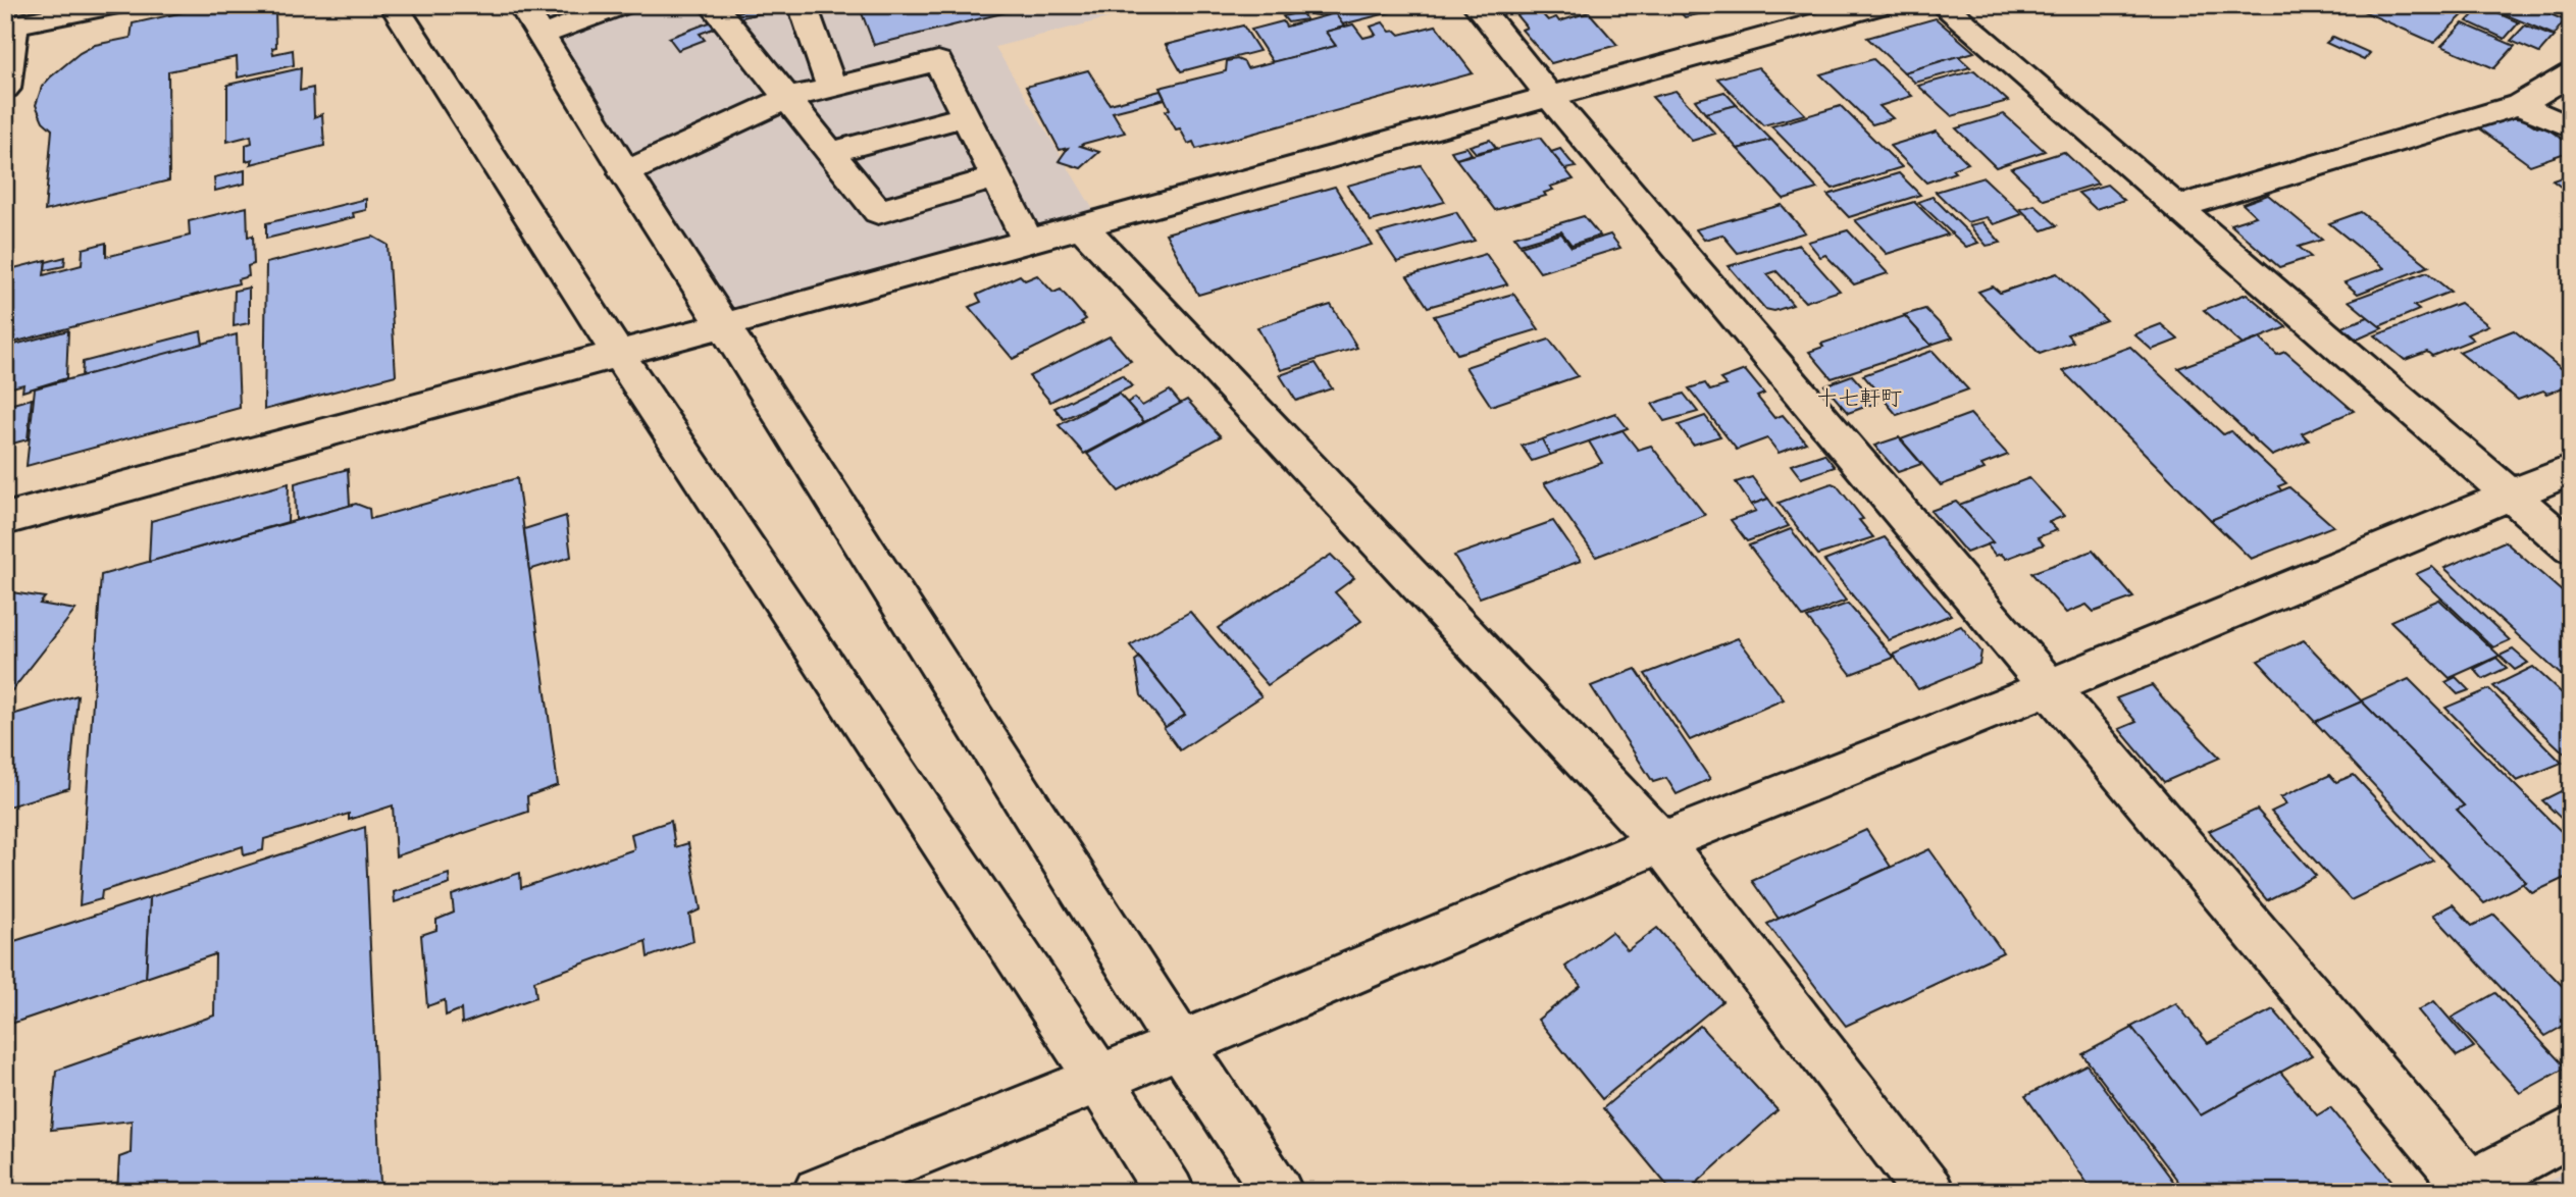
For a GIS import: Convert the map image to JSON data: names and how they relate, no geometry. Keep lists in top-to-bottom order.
{
  "districts": ["十七軒町"]
}
